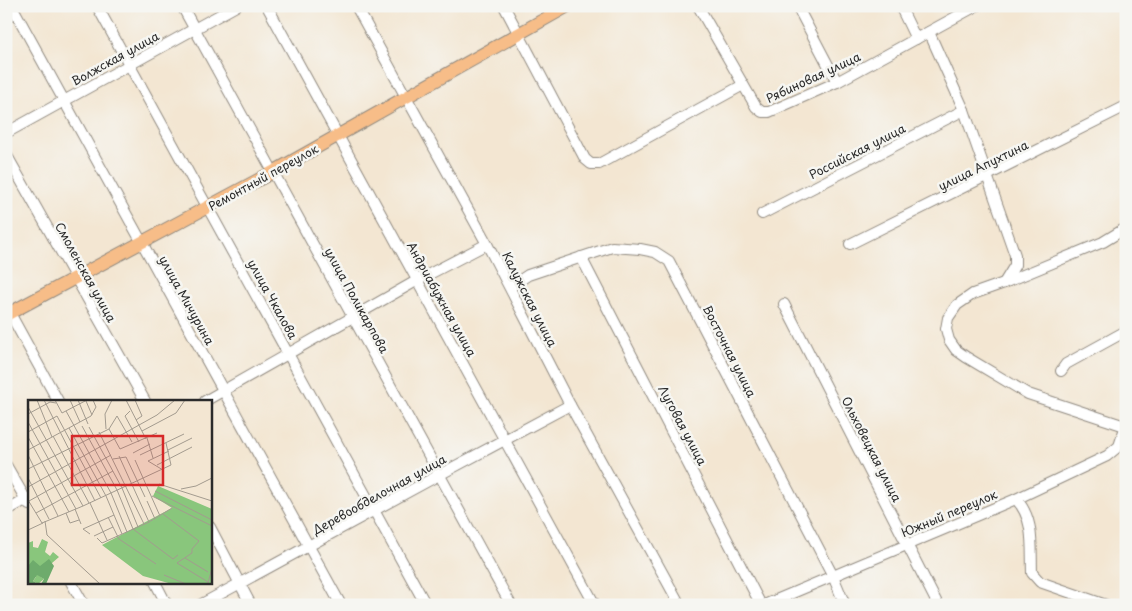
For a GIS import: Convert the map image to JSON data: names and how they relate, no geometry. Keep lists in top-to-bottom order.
{
  "streets": {
    "main road": ["Ремонтный переулок"],
    "street": [
      "Волжская улица",
      "Рябиновая улица",
      "Российская улица",
      "улица Апухтина",
      "Смоленская улица",
      "улица Чкалова",
      "Андриабужная улица",
      "Калужская улица",
      "улица Мичурина",
      "улица Поликарпова",
      "Восточная улица",
      "Луговая улица",
      "Ольховецкая улица",
      "Деревообделочная улица",
      "Южный переулок"
    ]
  },
  "crossings": [
    ["Волжская улица", "улица Чкалова"],
    ["Волжская улица", "улица Мичурина"],
    ["Волжская улица", "улица Поликарпова"],
    ["Ремонтный переулок", "Смоленская улица"],
    ["Ремонтный переулок", "улица Чкалова"],
    ["Ремонтный переулок", "Андриабужная улица"],
    ["Ремонтный переулок", "Калужская улица"],
    ["Ремонтный переулок", "улица Мичурина"],
    ["Ремонтный переулок", "улица Поликарпова"],
    ["улица Чкалова", "Деревообделочная улица"],
    ["Андриабужная улица", "Деревообделочная улица"],
    ["Калужская улица", "Восточная улица"],
    ["Калужская улица", "Деревообделочная улица"],
    ["улица Мичурина", "Деревообделочная улица"],
    ["улица Поликарпова", "Деревообделочная улица"],
    ["Восточная улица", "Луговая улица"],
    ["Восточная улица", "Южный переулок"],
    ["Луговая улица", "Южный переулок"],
    ["Ольховецкая улица", "Южный переулок"]
  ]
}
